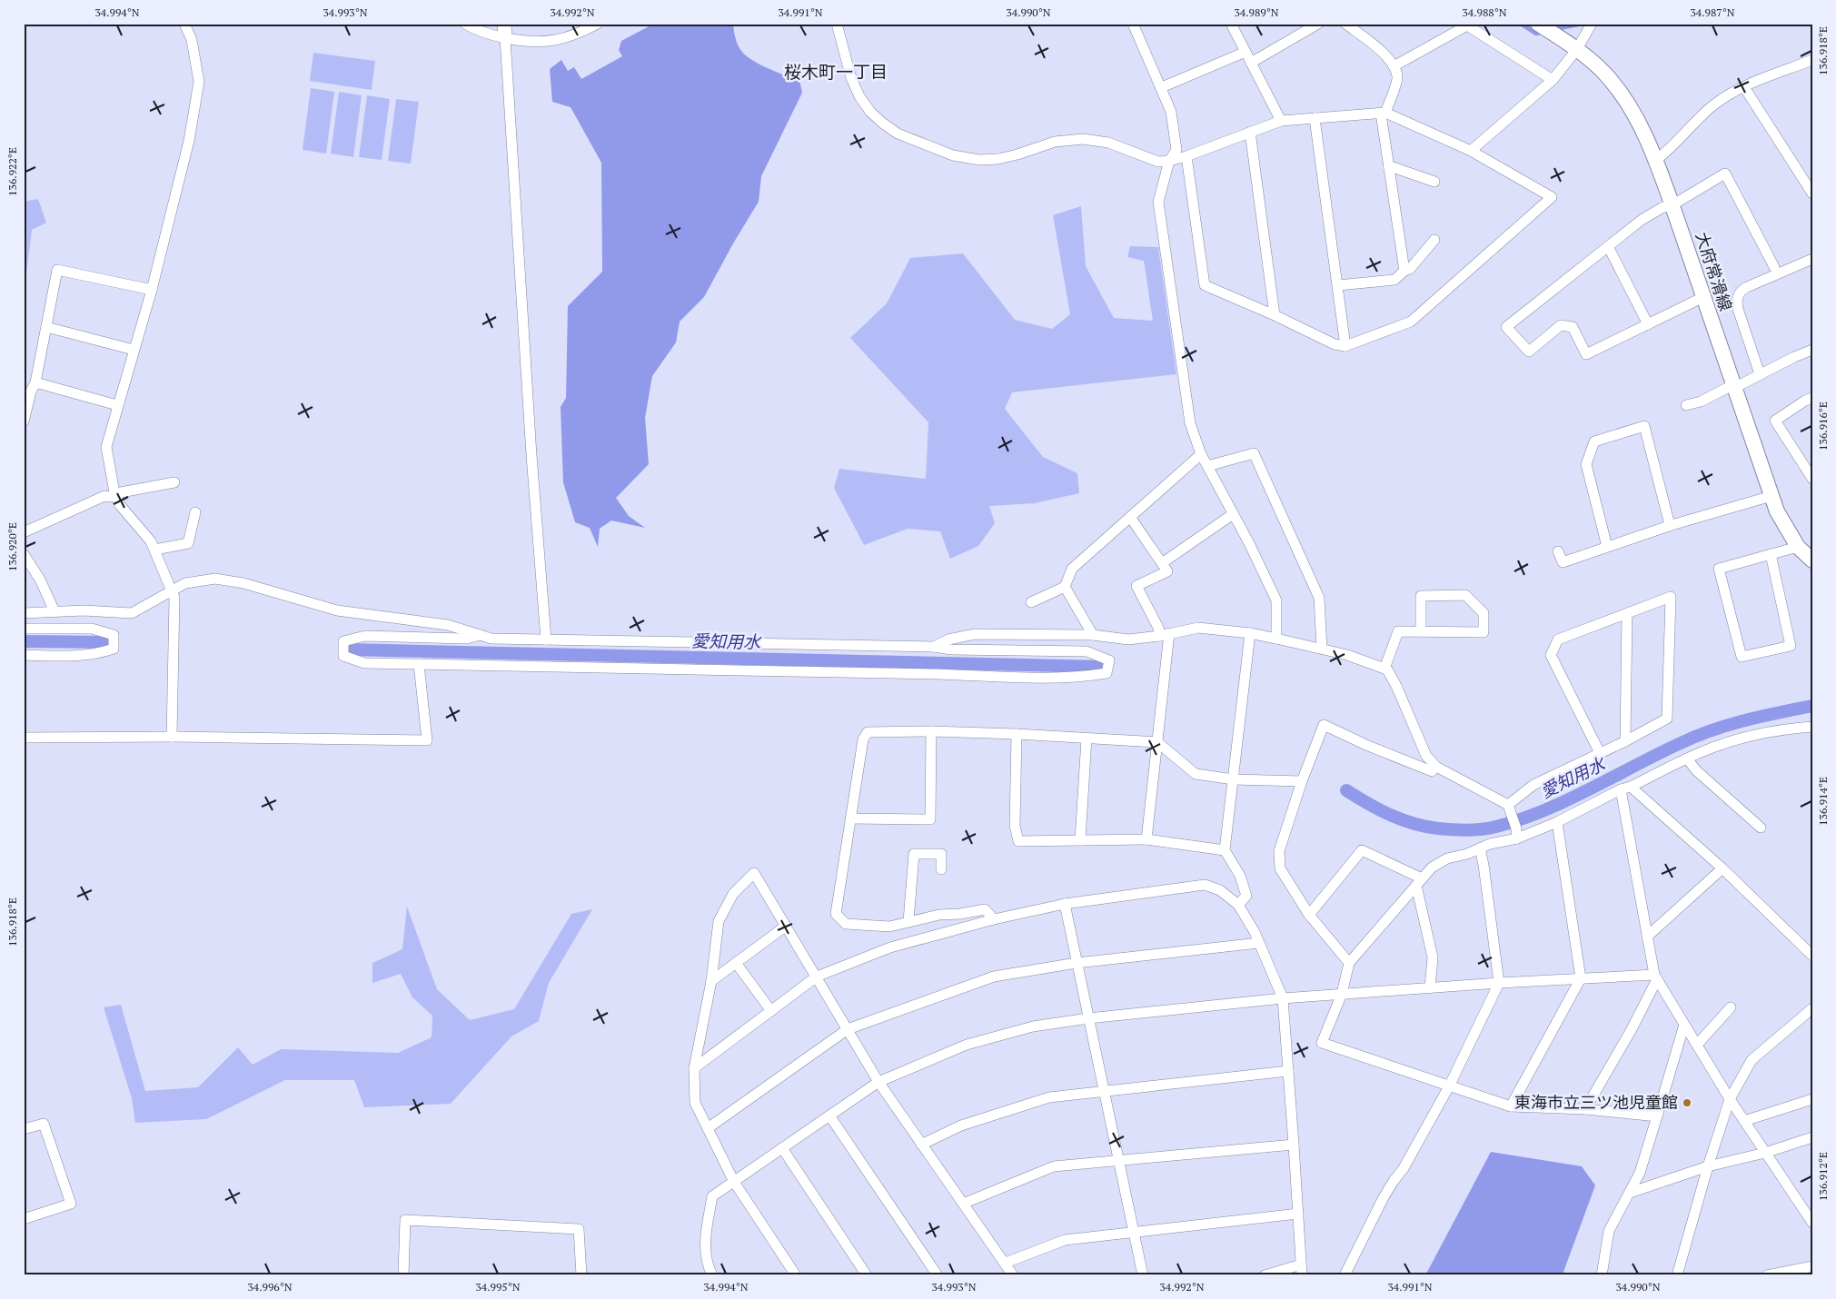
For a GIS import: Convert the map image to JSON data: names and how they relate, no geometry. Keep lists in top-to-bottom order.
{
  "streets": {
    "main road": ["大府常滑線"]
  },
  "districts": ["桜木町一丁目"],
  "water": ["愛知用水"],
  "places": ["東海市立三ツ池児童館"],
  "coordinates": [
    "34.994°N",
    "34.993°N",
    "34.992°N",
    "34.991°N",
    "34.990°N",
    "34.989°N",
    "34.988°N",
    "34.987°N",
    "136.918°E",
    "136.922°E",
    "136.916°E",
    "136.920°E",
    "136.914°E",
    "136.912°E",
    "34.996°N",
    "34.995°N"
  ]
}
